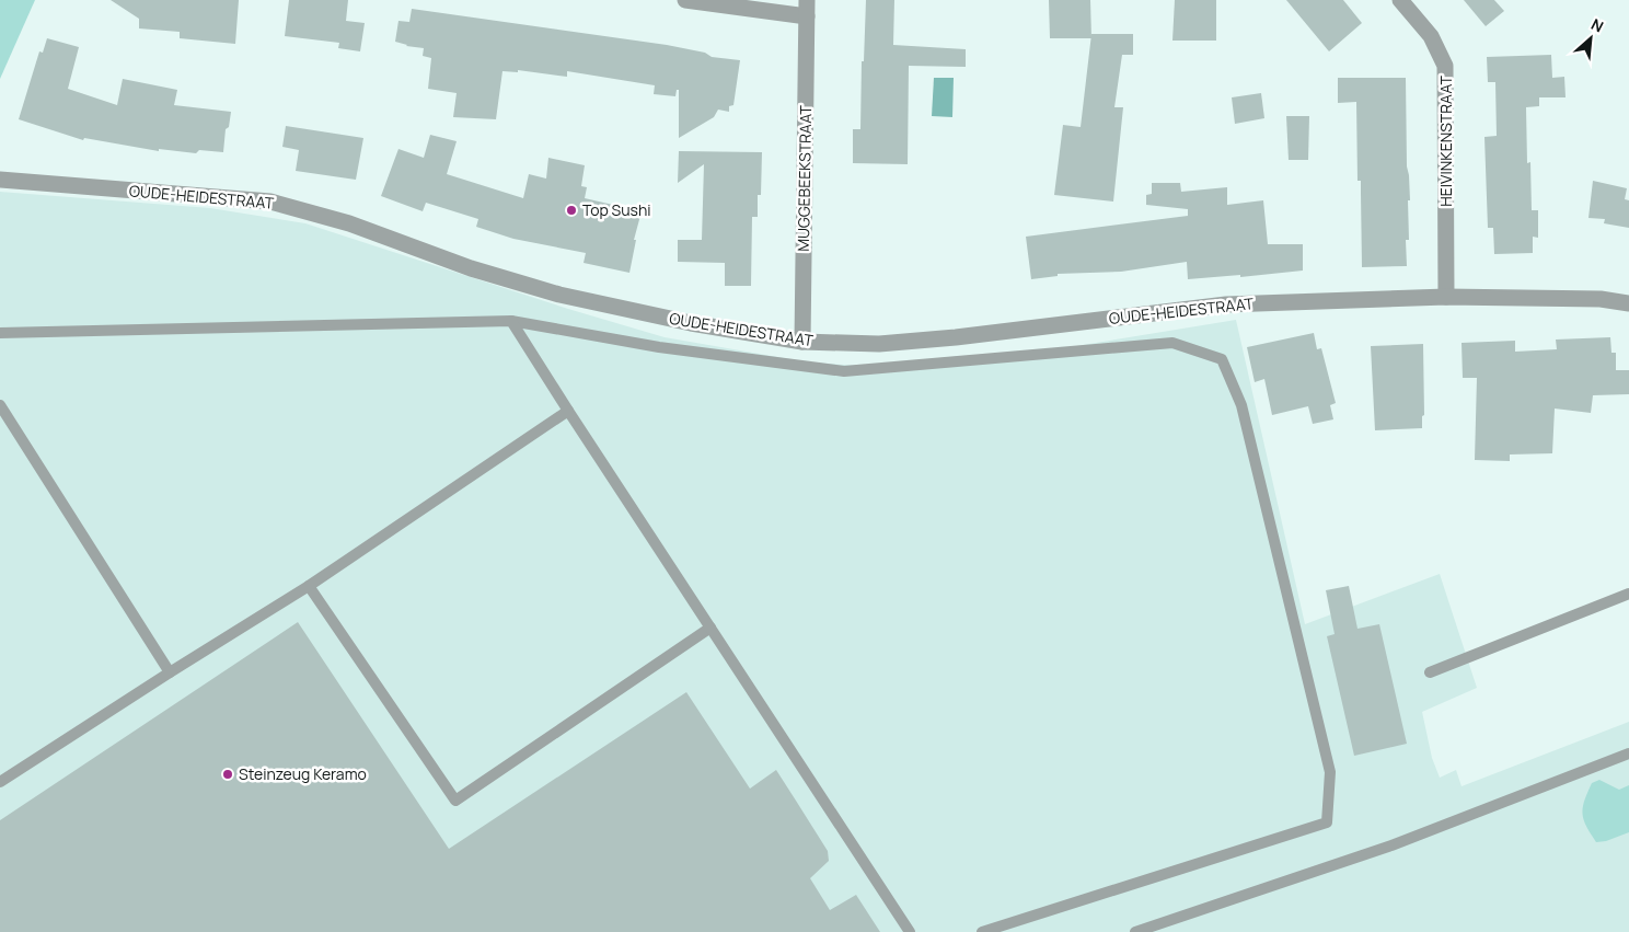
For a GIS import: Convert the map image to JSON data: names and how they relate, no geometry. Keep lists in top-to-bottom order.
{
  "streets": {
    "street": ["HEIVINKENSTRAAT", "MUGGEBEEKSTRAAT", "OUDE-HEIDESTRAAT"]
  },
  "crossings": [
    ["HEIVINKENSTRAAT", "OUDE-HEIDESTRAAT"],
    ["MUGGEBEEKSTRAAT", "OUDE-HEIDESTRAAT"]
  ],
  "places": ["Top Sushi", "Steinzeug Keramo"],
  "north": "top right"
}
